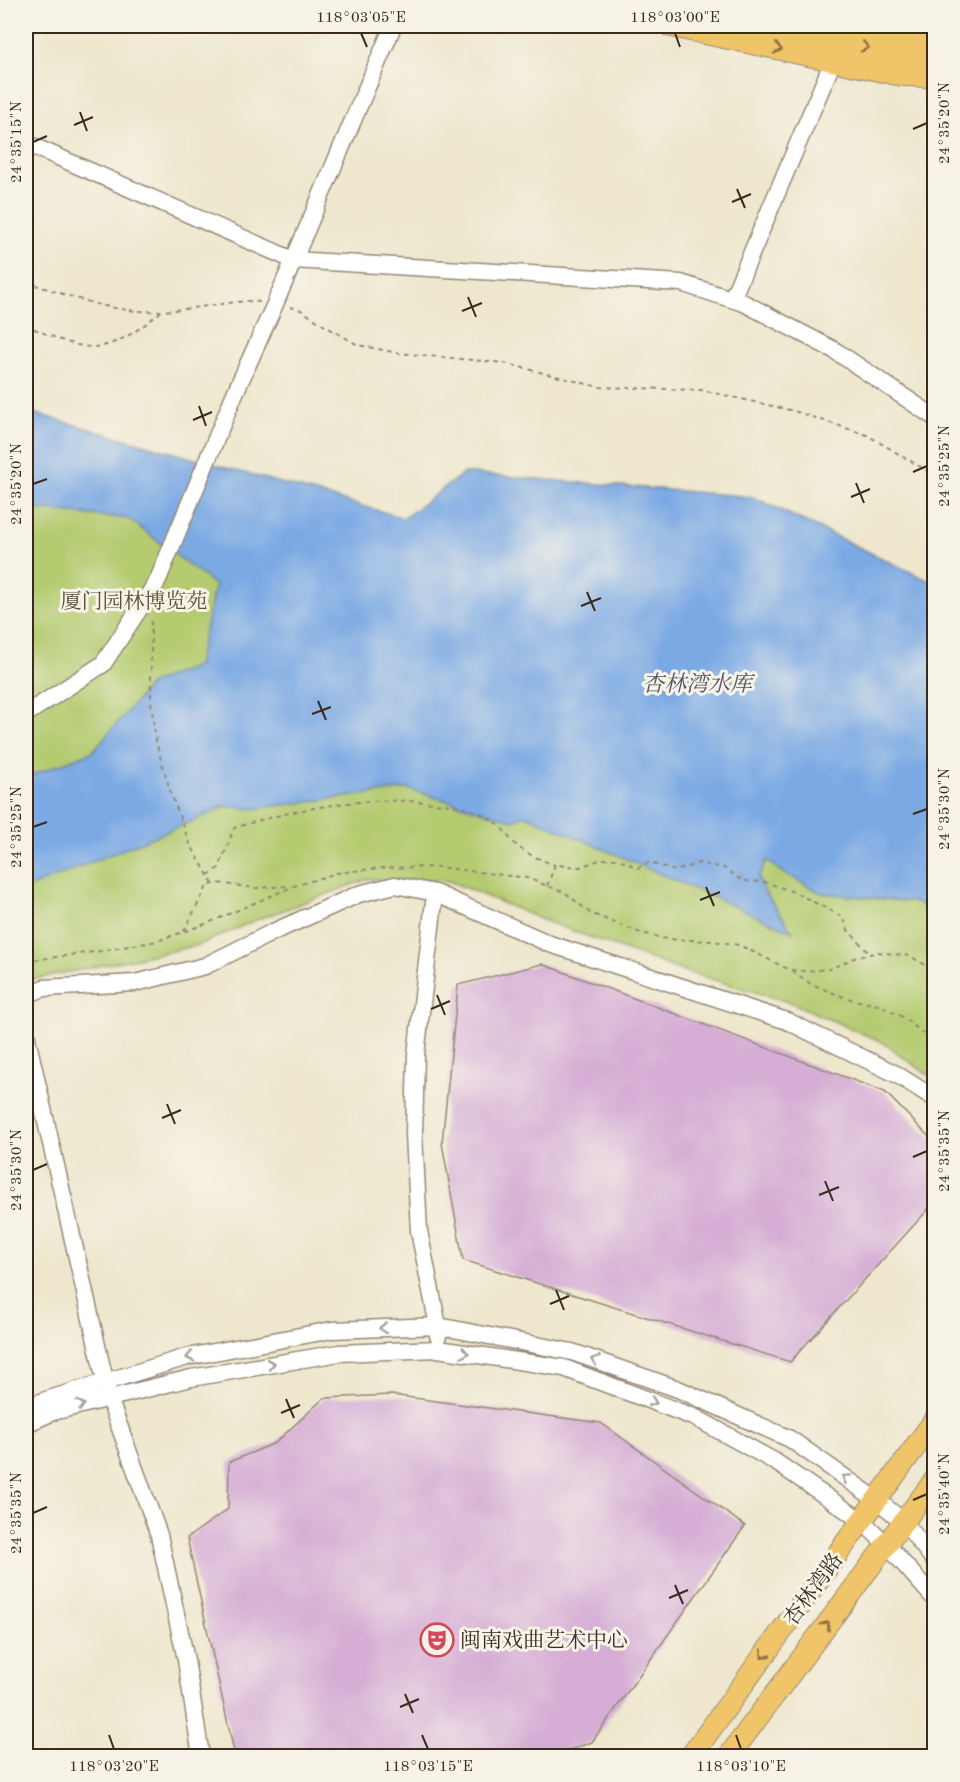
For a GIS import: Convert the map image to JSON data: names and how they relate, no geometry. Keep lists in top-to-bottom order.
{
  "streets": {
    "main road": ["杏林湾路"]
  },
  "water": ["杏林湾水库"],
  "parks": ["厦门园林博览苑"],
  "places": {
    "theatre": ["闽南戏曲艺术中心"]
  },
  "coordinates": [
    "118°03'05\"E",
    "118°03'00\"E",
    "24°35'20\"N",
    "24°35'15\"N",
    "24°35'25\"N",
    "24°35'30\"N",
    "24°35'35\"N",
    "24°35'40\"N",
    "118°03'20\"E",
    "118°03'15\"E",
    "118°03'10\"E"
  ]
}
